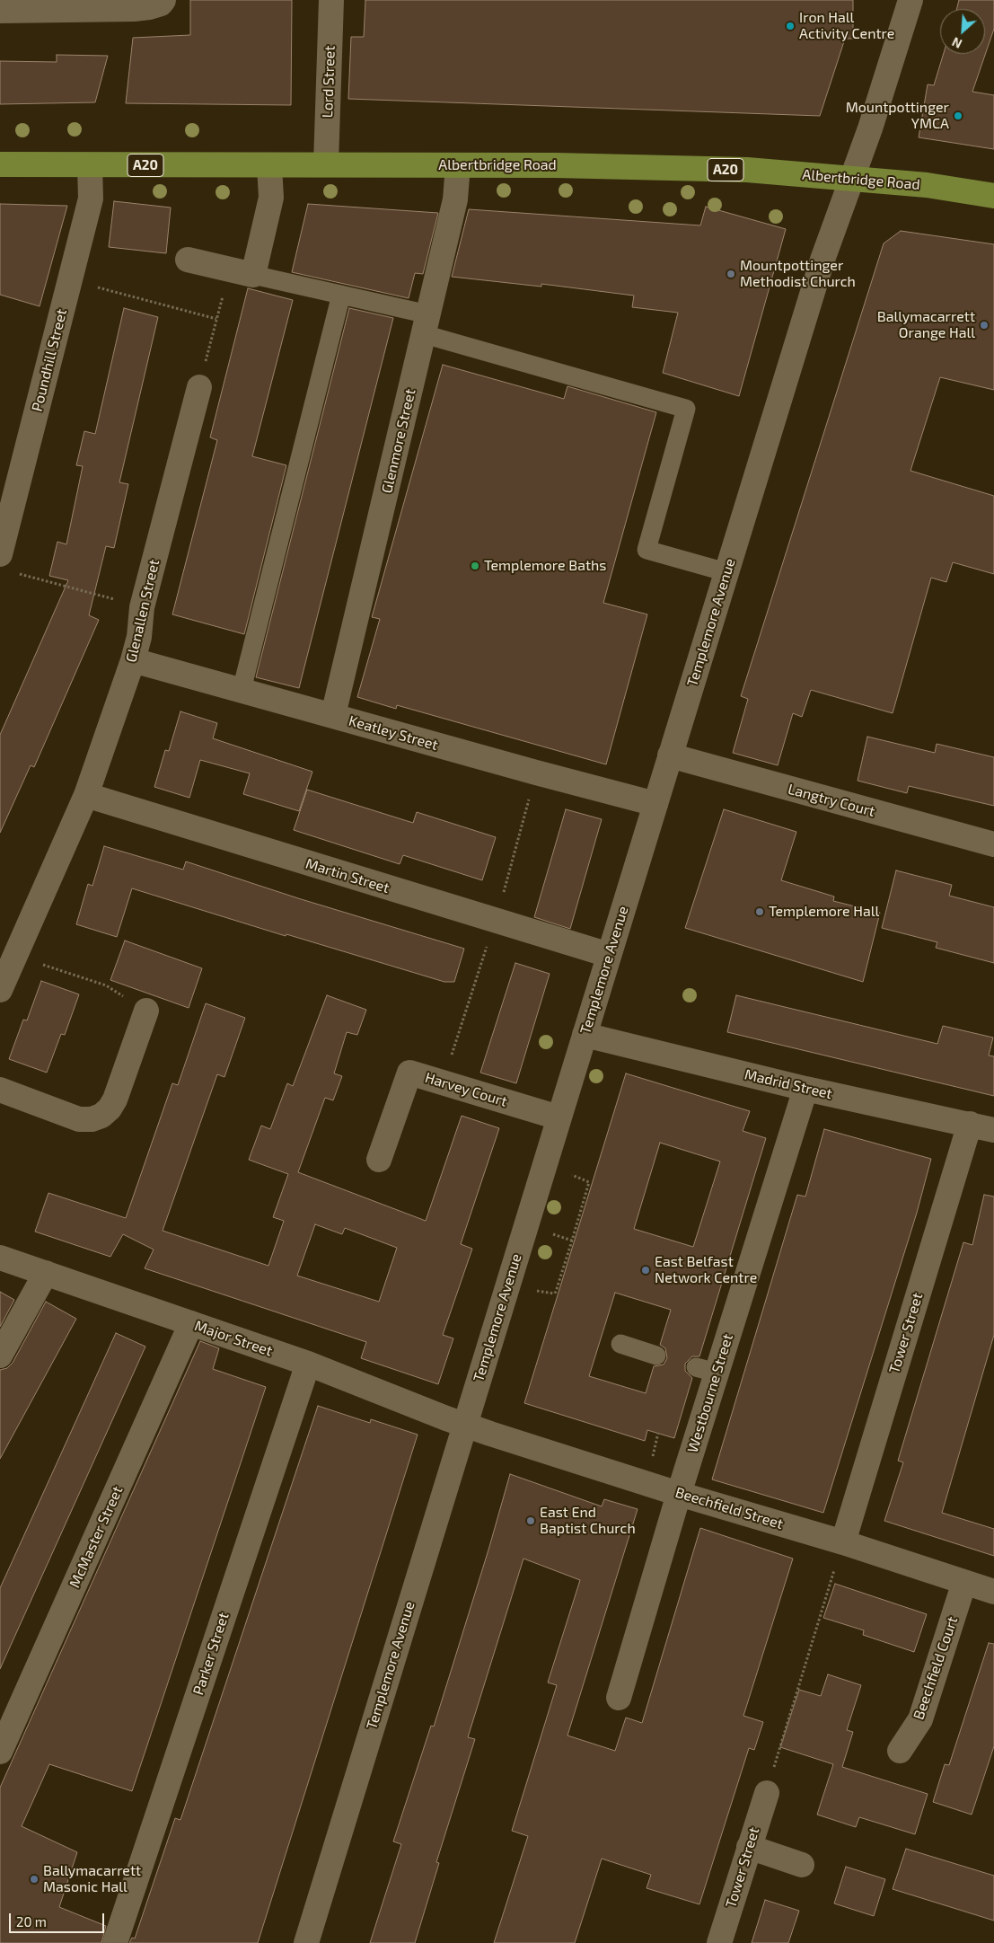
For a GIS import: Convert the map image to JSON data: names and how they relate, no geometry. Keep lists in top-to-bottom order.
{
  "streets": {
    "main road": ["A20", "Albertbridge Road"],
    "street": [
      "Lord Street",
      "Poundhill Street",
      "Glenmore Street",
      "Glenallen Street",
      "Templemore Avenue",
      "Keatley Street",
      "Langtry Court",
      "Martin Street",
      "Madrid Street",
      "Harvey Court",
      "Tower Street",
      "Major Street",
      "Westbourne Street",
      "Beechfield Street",
      "McMaster Street",
      "Parker Street",
      "Beechfield Court"
    ]
  },
  "crossings": [
    ["Lord Street", "Albertbridge Road"],
    ["Albertbridge Road", "Poundhill Street"],
    ["Albertbridge Road", "Glenmore Street"],
    ["Albertbridge Road", "Templemore Avenue"],
    ["Glenmore Street", "Keatley Street"],
    ["Glenallen Street", "Keatley Street"],
    ["Glenallen Street", "Martin Street"],
    ["Templemore Avenue", "Keatley Street"],
    ["Templemore Avenue", "Langtry Court"],
    ["Templemore Avenue", "Martin Street"],
    ["Templemore Avenue", "Madrid Street"],
    ["Templemore Avenue", "Harvey Court"],
    ["Templemore Avenue", "Major Street"],
    ["Templemore Avenue", "Beechfield Street"],
    ["Madrid Street", "Tower Street"],
    ["Madrid Street", "Westbourne Street"],
    ["Tower Street", "Beechfield Street"],
    ["Major Street", "Beechfield Street"],
    ["Major Street", "McMaster Street"],
    ["Major Street", "Parker Street"],
    ["Westbourne Street", "Beechfield Street"],
    ["Beechfield Street", "Beechfield Court"]
  ],
  "places": [
    "Iron Hall Activity Centre",
    "Mountpottinger YMCA",
    "Mountpottinger Methodist Church",
    "Ballymacarrett Orange Hall",
    "Templemore Baths",
    "Templemore Hall",
    "East Belfast Network Centre",
    "East End Baptist Church",
    "Ballymacarrett Masonic Hall"
  ],
  "scale_bar": "20 m",
  "north": "bottom left"
}
